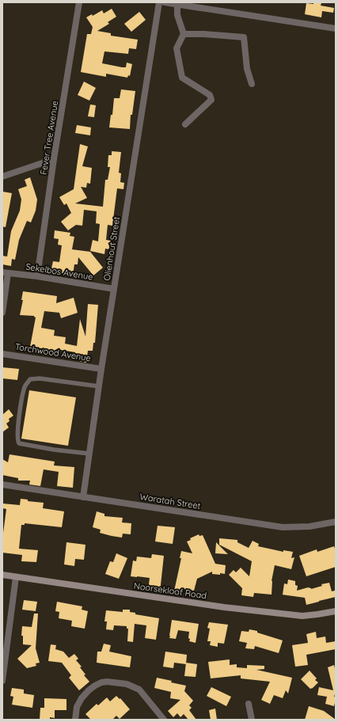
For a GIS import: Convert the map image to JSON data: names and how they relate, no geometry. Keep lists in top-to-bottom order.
{
  "streets": {
    "street": [
      "Fever Tree Avenue",
      "Olienhout Street",
      "Sekelbos Avenue",
      "Torchwood Avenue",
      "Waratah Street",
      "Noorsekloof Road"
    ]
  },
  "crossings": [
    ["Fever Tree Avenue", "Sekelbos Avenue"],
    ["Olienhout Street", "Sekelbos Avenue"],
    ["Olienhout Street", "Torchwood Avenue"],
    ["Olienhout Street", "Waratah Street"]
  ]
}
